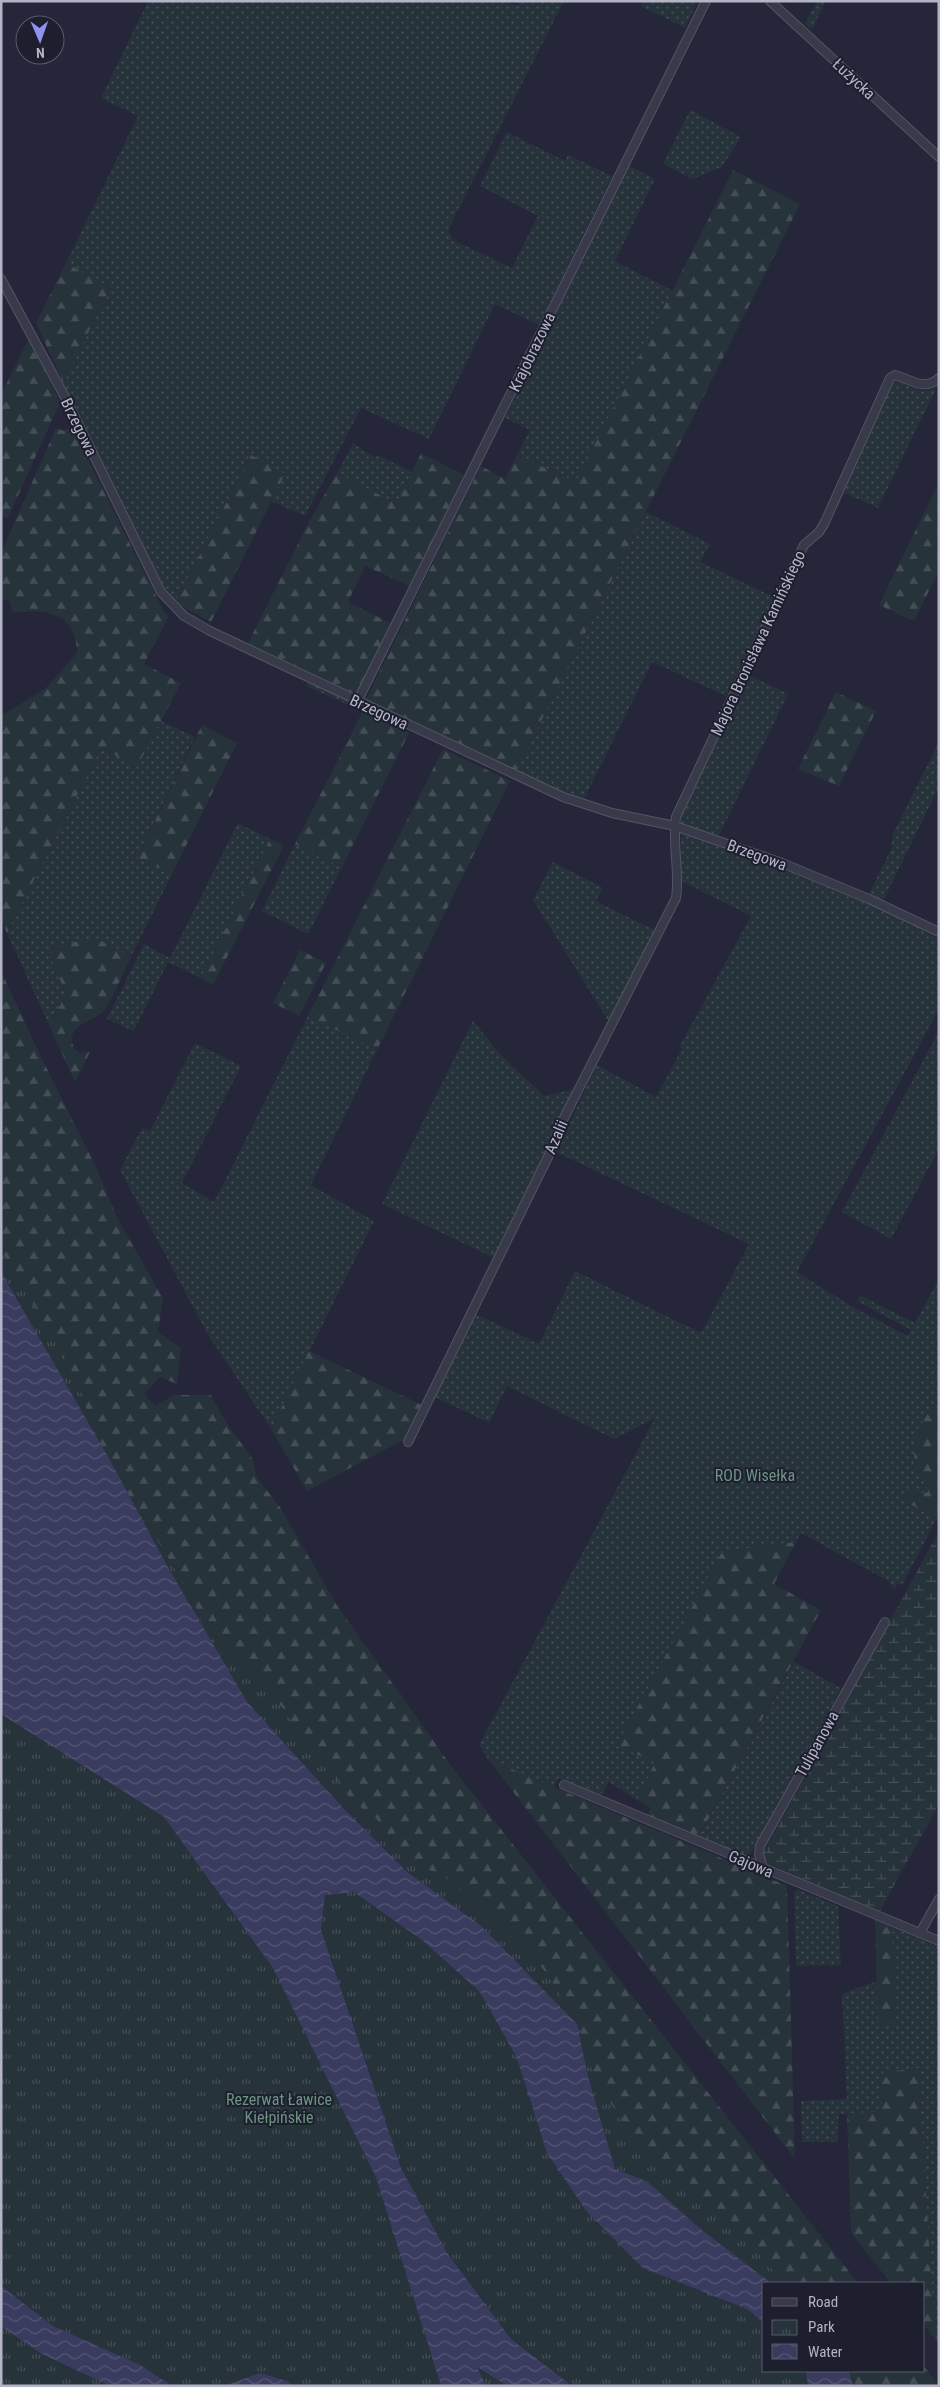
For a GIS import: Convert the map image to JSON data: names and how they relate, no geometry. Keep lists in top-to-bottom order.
{
  "streets": {
    "street": [
      "Łużycka",
      "Krajobrazowa",
      "Brzegowa",
      "Majora Bronisława Kamińskiego",
      "Azalii",
      "Tulipanowa",
      "Gajowa"
    ]
  },
  "crossings": [
    ["Krajobrazowa", "Brzegowa"],
    ["Brzegowa", "Majora Bronisława Kamińskiego"],
    ["Brzegowa", "Azalii"],
    ["Majora Bronisława Kamińskiego", "Azalii"],
    ["Tulipanowa", "Gajowa"]
  ],
  "parks": ["ROD Wisełka", "Rezerwat Ławice Kiełpińskie"],
  "legend": ["Road", "Park", "Water"],
  "north": "bottom"
}
